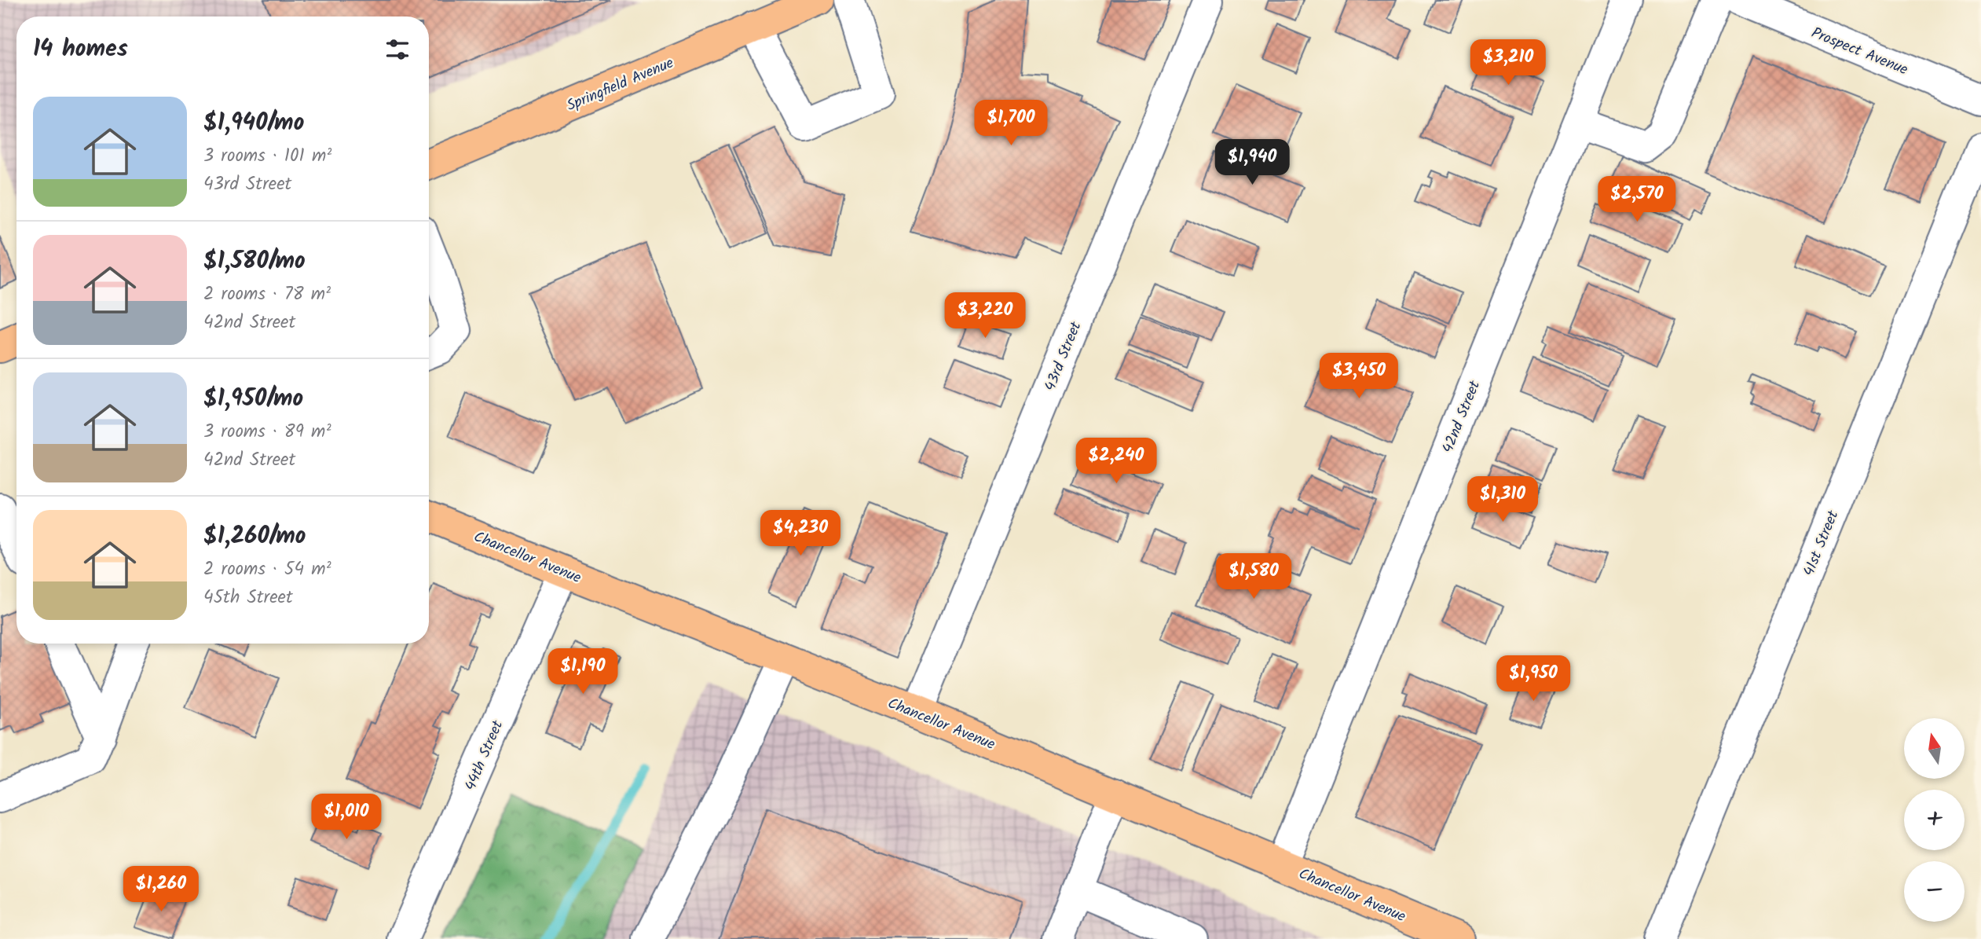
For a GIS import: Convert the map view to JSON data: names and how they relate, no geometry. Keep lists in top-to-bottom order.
{
  "streets": {
    "main road": ["Springfield Avenue", "Chancellor Avenue"],
    "street": [
      "Prospect Avenue",
      "43rd Street",
      "42nd Street",
      "41st Street",
      "44th Street"
    ]
  },
  "crossings": [
    ["43rd Street", "Chancellor Avenue"],
    ["42nd Street", "Chancellor Avenue"],
    ["Chancellor Avenue", "44th Street"]
  ],
  "north": "top",
  "page": {
    "heading": "14 homes",
    "price": [
      "$3,210",
      "$1,700",
      "$1,940",
      "$2,570",
      "$3,220",
      "$3,450",
      "$2,240",
      "$1,310",
      "$4,230",
      "$1,580",
      "$1,190",
      "$1,950",
      "$1,010",
      "$1,260"
    ],
    "list": [
      {
        "name": "$1,940/mo",
        "note": "3 rooms · 101 m² · 43rd Street"
      },
      {
        "name": "$1,580/mo",
        "note": "2 rooms · 78 m² · 42nd Street"
      },
      {
        "name": "$1,950/mo",
        "note": "3 rooms · 89 m² · 42nd Street"
      },
      {
        "name": "$1,260/mo",
        "note": "2 rooms · 54 m² · 45th Street"
      }
    ],
    "map_buttons": ["+", "−"]
  }
}
